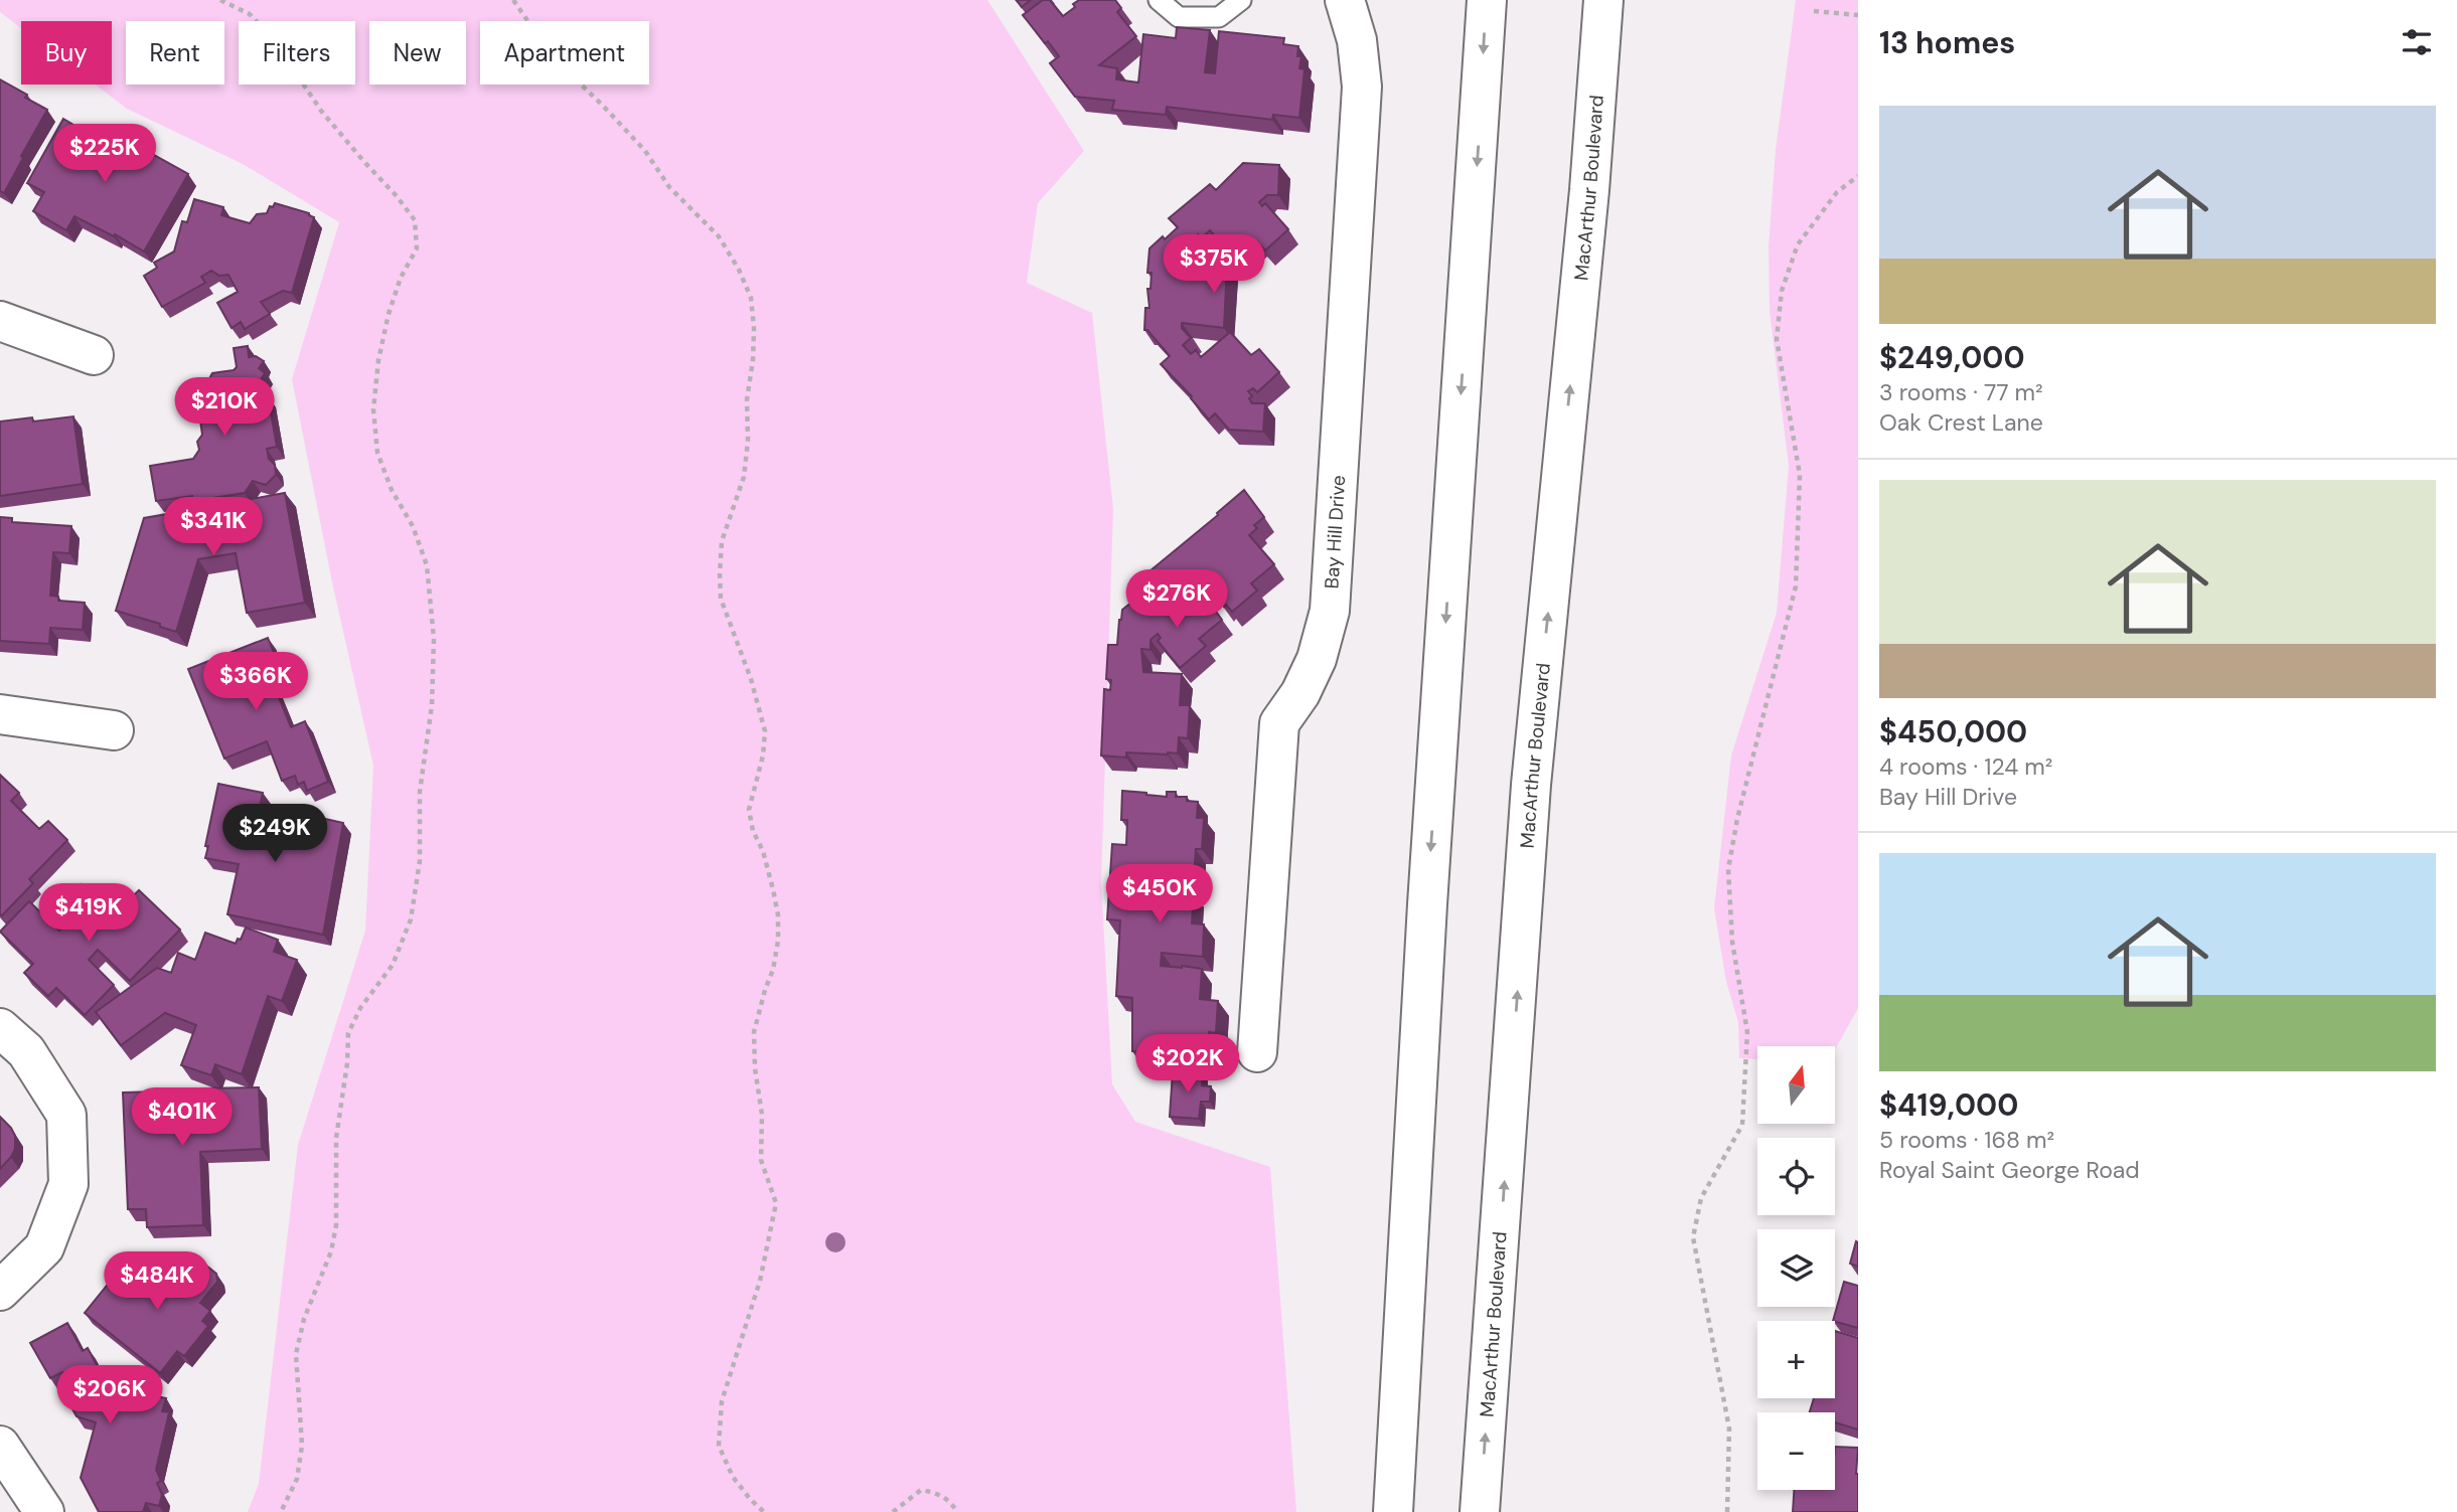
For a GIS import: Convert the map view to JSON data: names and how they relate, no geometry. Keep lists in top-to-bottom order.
{
  "streets": {
    "main road": ["MacArthur Boulevard", "Bay Hill Drive"]
  },
  "north": "top",
  "page": {
    "heading": "13 homes",
    "chip": [
      "Buy",
      "Rent",
      "Filters",
      "New",
      "Apartment"
    ],
    "list": [
      {
        "name": "$249,000",
        "note": "3 rooms · 77 m² · Oak Crest Lane"
      },
      {
        "name": "$450,000",
        "note": "4 rooms · 124 m² · Bay Hill Drive"
      },
      {
        "name": "$419,000",
        "note": "5 rooms · 168 m² · Royal Saint George Road"
      }
    ],
    "price": [
      "$225K",
      "$375K",
      "$210K",
      "$341K",
      "$276K",
      "$366K",
      "$249K",
      "$450K",
      "$419K",
      "$202K",
      "$401K",
      "$484K",
      "$206K"
    ],
    "map_buttons": ["+", "−"]
  }
}
